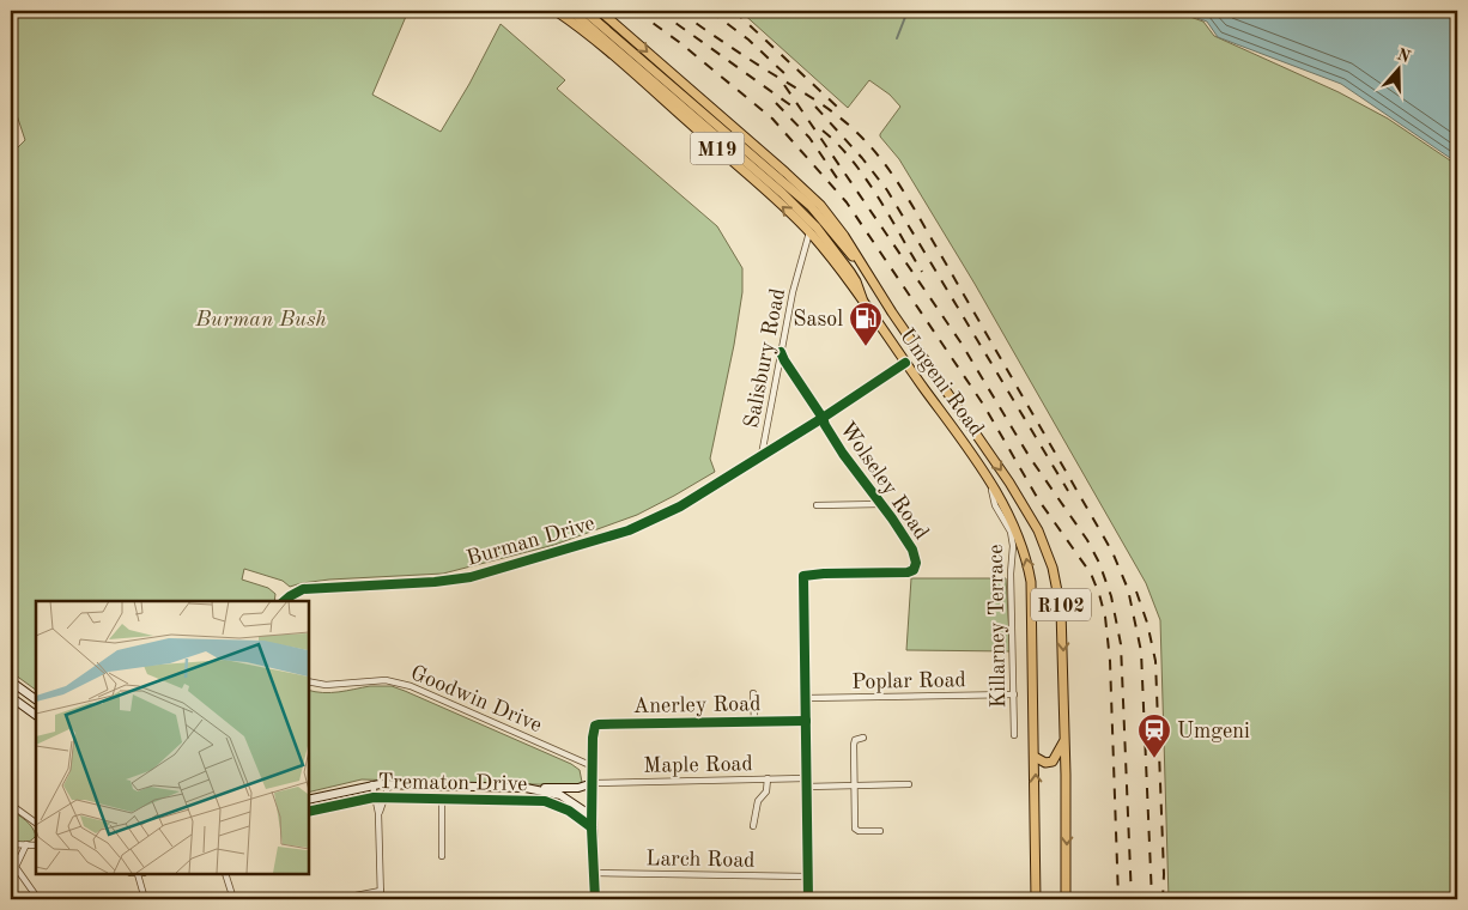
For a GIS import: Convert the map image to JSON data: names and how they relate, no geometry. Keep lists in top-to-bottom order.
{
  "streets": {
    "main road": ["M19", "Umgeni Road", "R102"],
    "street": [
      "Salisbury Road",
      "Wolseley Road",
      "Burman Drive",
      "Killarney Terrace",
      "Poplar Road",
      "Goodwin Drive",
      "Anerley Road",
      "Maple Road",
      "Trematon Drive",
      "Larch Road"
    ]
  },
  "crossings": [
    ["Salisbury Road", "Umgeni Road"],
    ["Salisbury Road", "Wolseley Road"],
    ["Salisbury Road", "Burman Drive"],
    ["Umgeni Road", "Burman Drive"],
    ["Umgeni Road", "Killarney Terrace"],
    ["Wolseley Road", "Burman Drive"],
    ["Wolseley Road", "Poplar Road"],
    ["Killarney Terrace", "Poplar Road"],
    ["Goodwin Drive", "Anerley Road"]
  ],
  "parks": ["Burman Bush"],
  "places": {
    "fuel station": ["Sasol"],
    "station": ["Umgeni"]
  },
  "north": "top"
}
